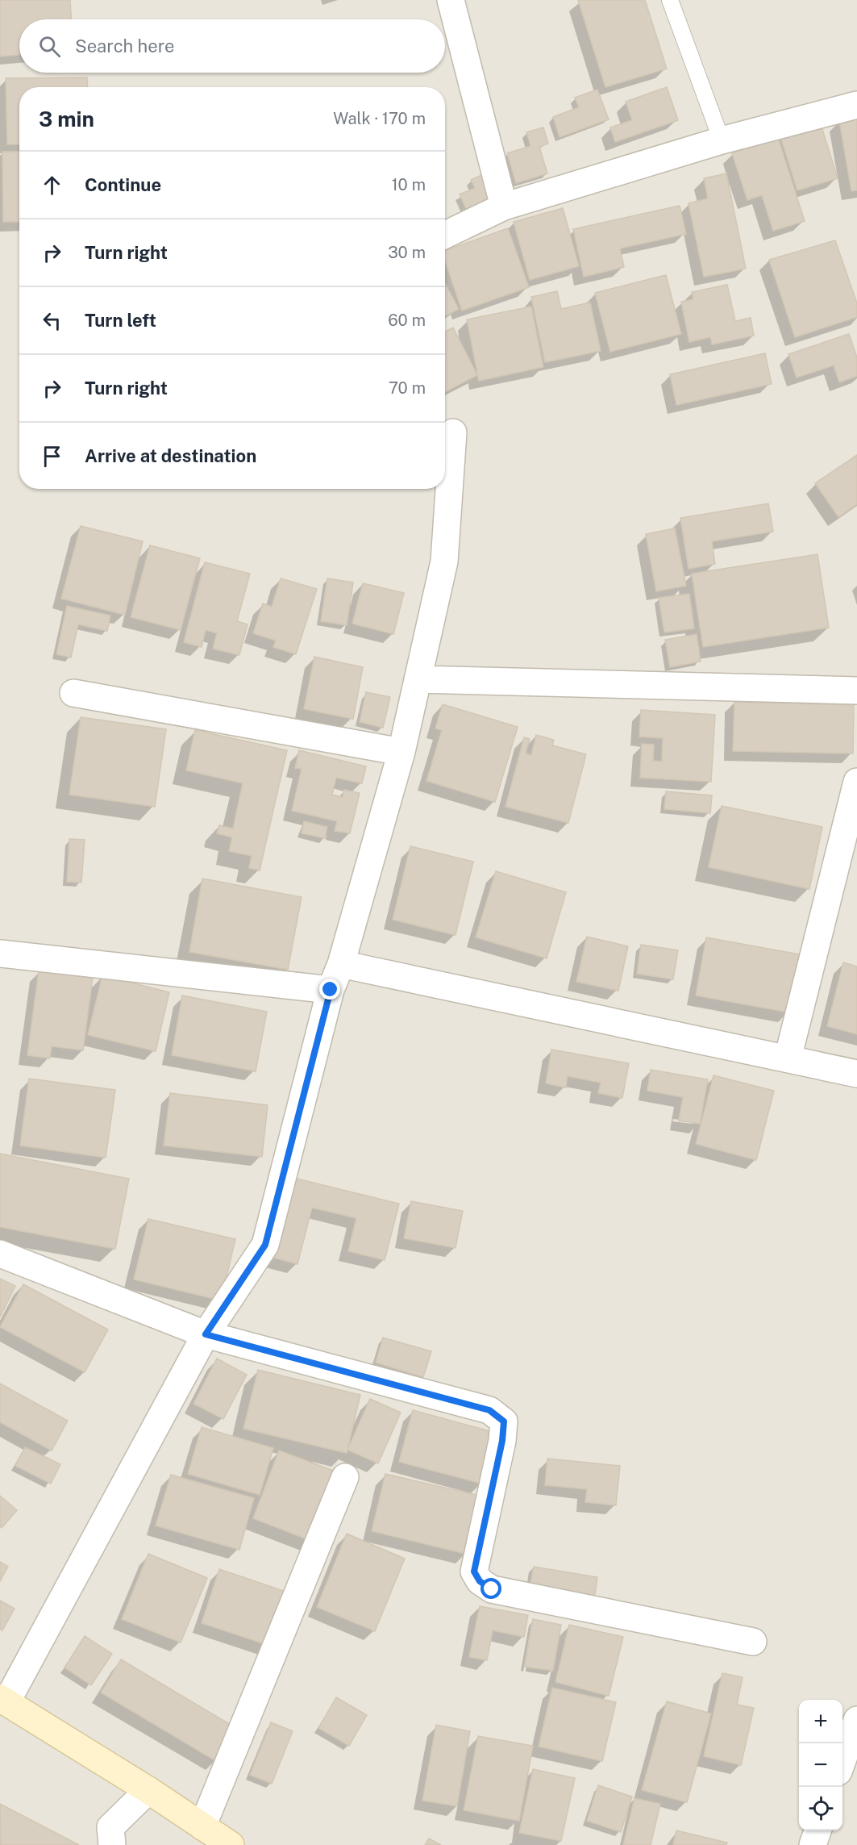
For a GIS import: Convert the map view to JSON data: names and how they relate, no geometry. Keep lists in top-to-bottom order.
{
  "page": {
    "search": "Search here",
    "heading": ["3 min", "Walk · 170 m"],
    "list": [
      ["Continue", "10 m"],
      ["Turn right", "30 m"],
      ["Turn left", "60 m"],
      ["Turn right", "70 m"],
      "Arrive at destination"
    ],
    "map_buttons": ["+", "−"]
  }
}
